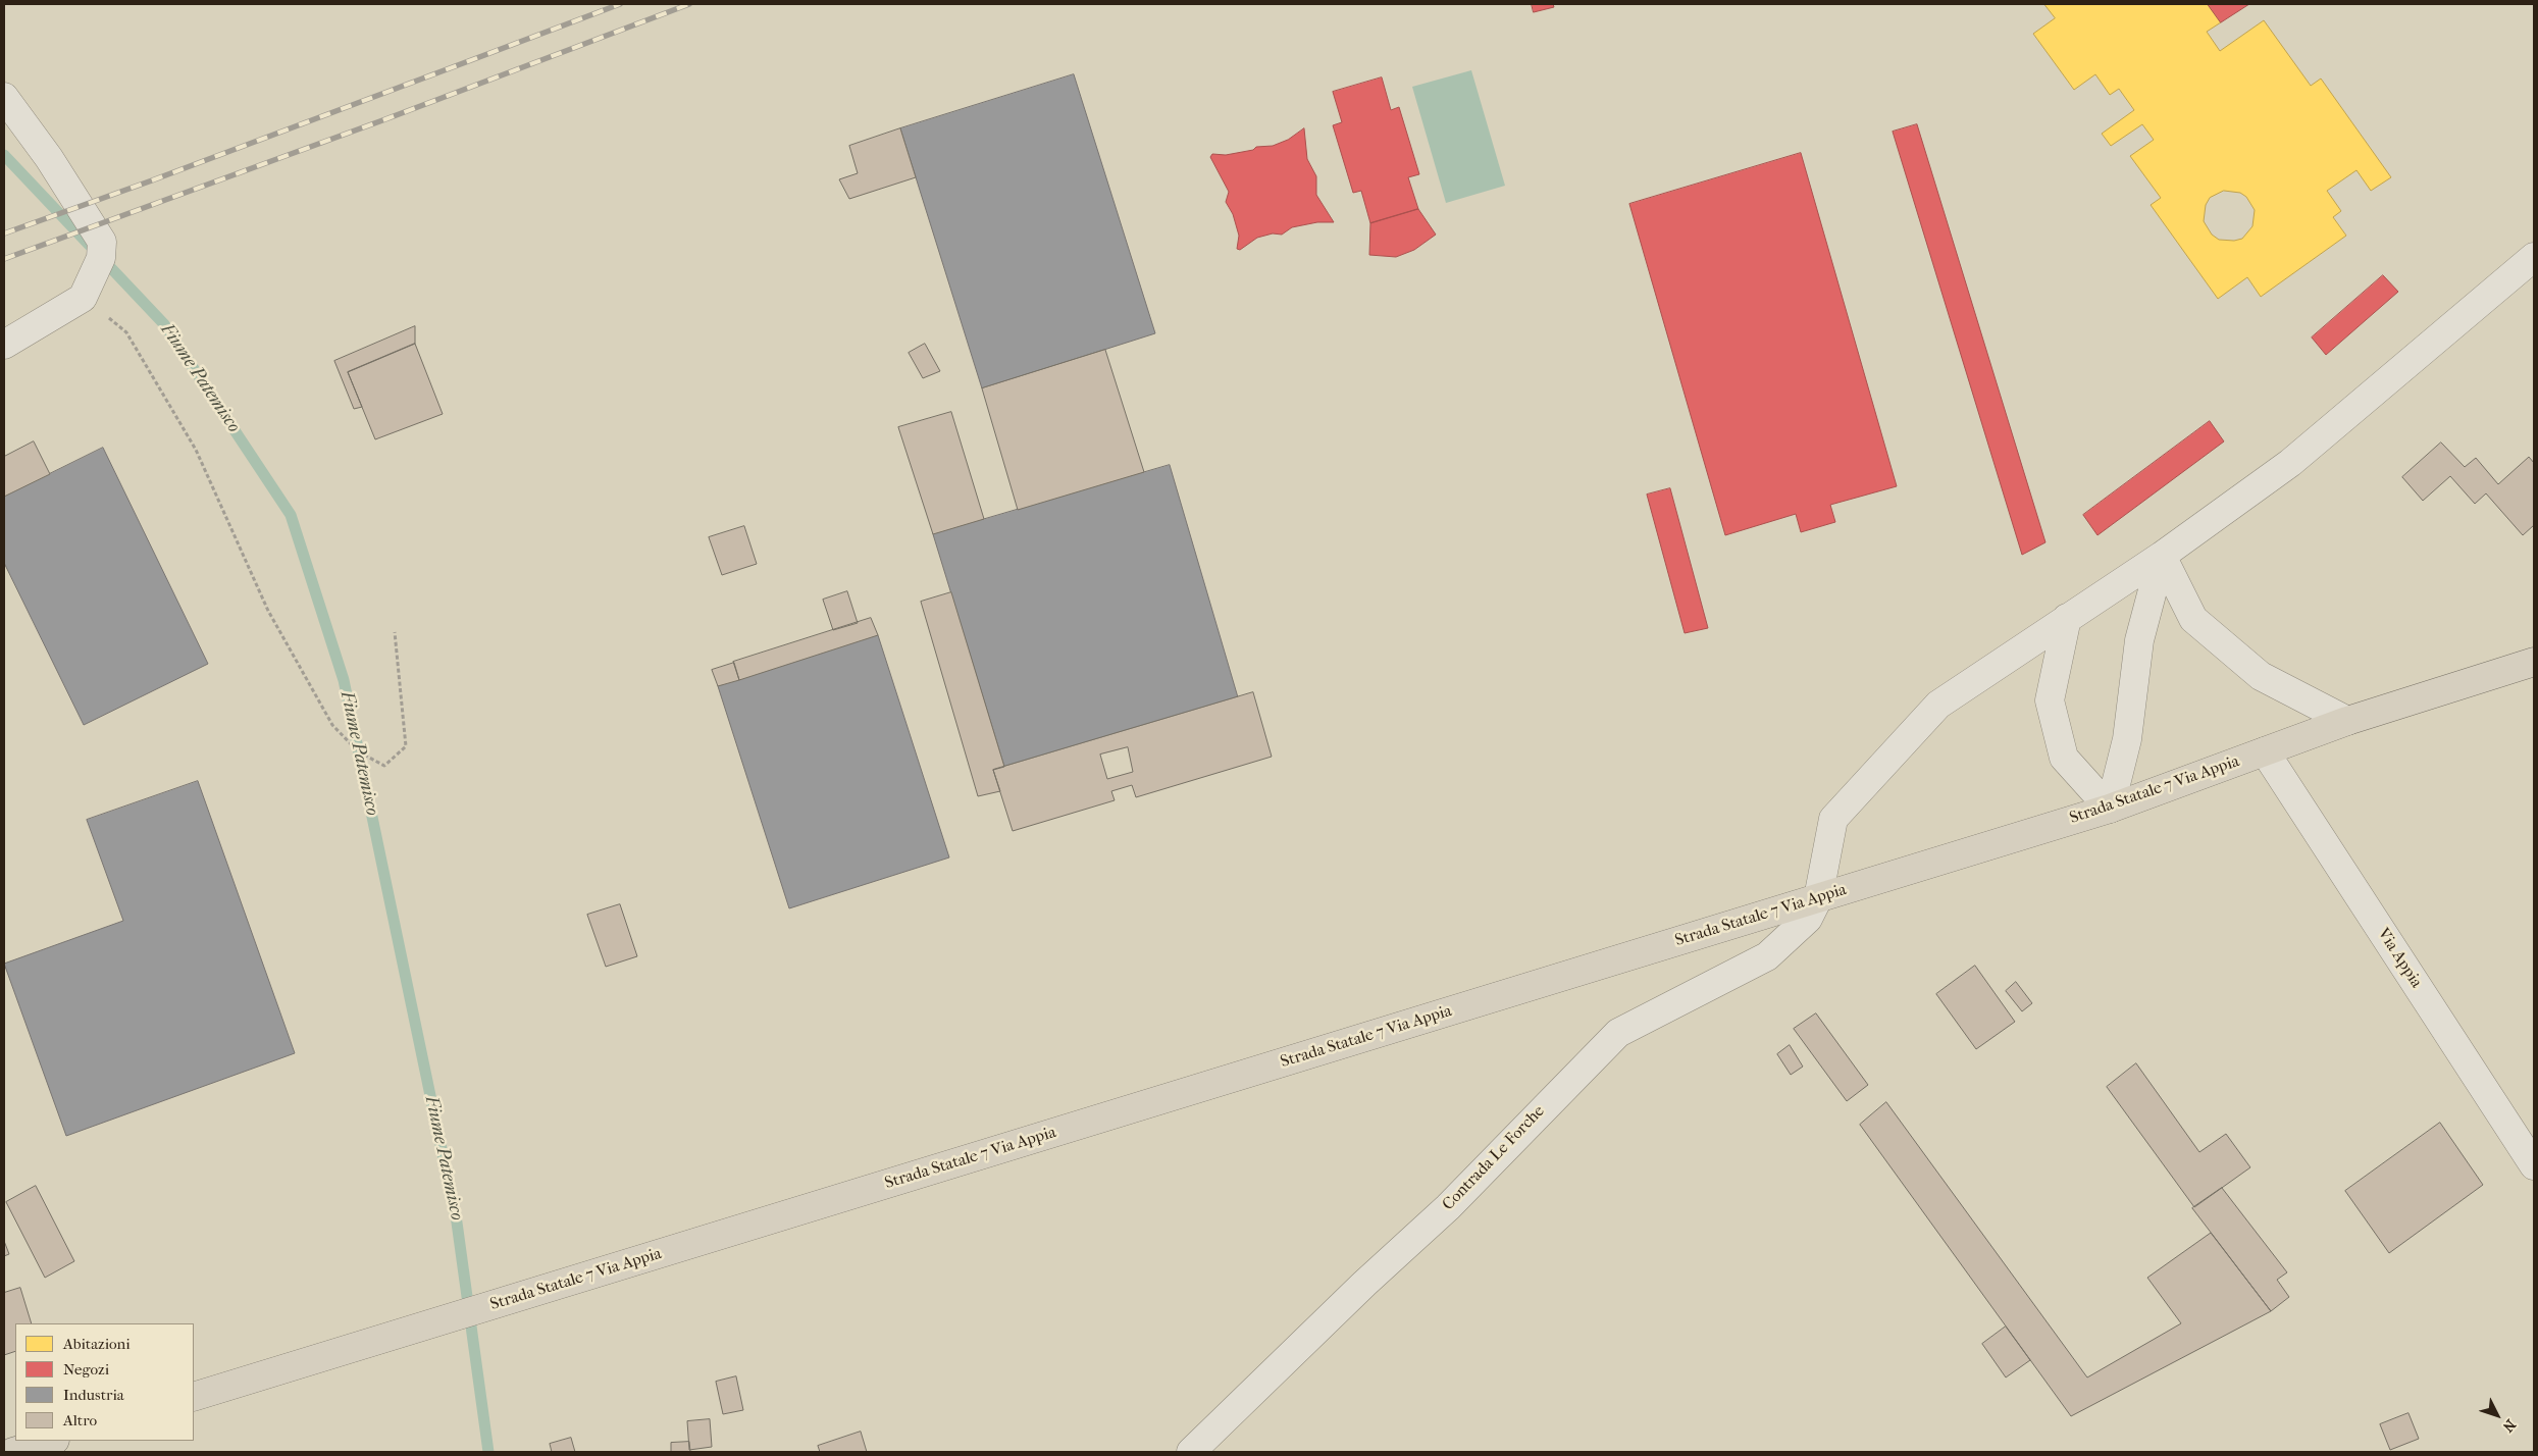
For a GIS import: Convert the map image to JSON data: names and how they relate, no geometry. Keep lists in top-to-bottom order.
{
  "streets": {
    "main road": ["Strada Statale 7 Via Appia"],
    "street": ["Via Appia", "Contrada Le Forche"]
  },
  "crossings": [
    ["Strada Statale 7 Via Appia", "Via Appia"],
    ["Strada Statale 7 Via Appia", "Contrada Le Forche"]
  ],
  "water": ["Fiume Patemisco"],
  "legend": [
    "Abitazioni",
    "Negozi",
    "Industria",
    "Altro"
  ],
  "north": "bottom right"
}
